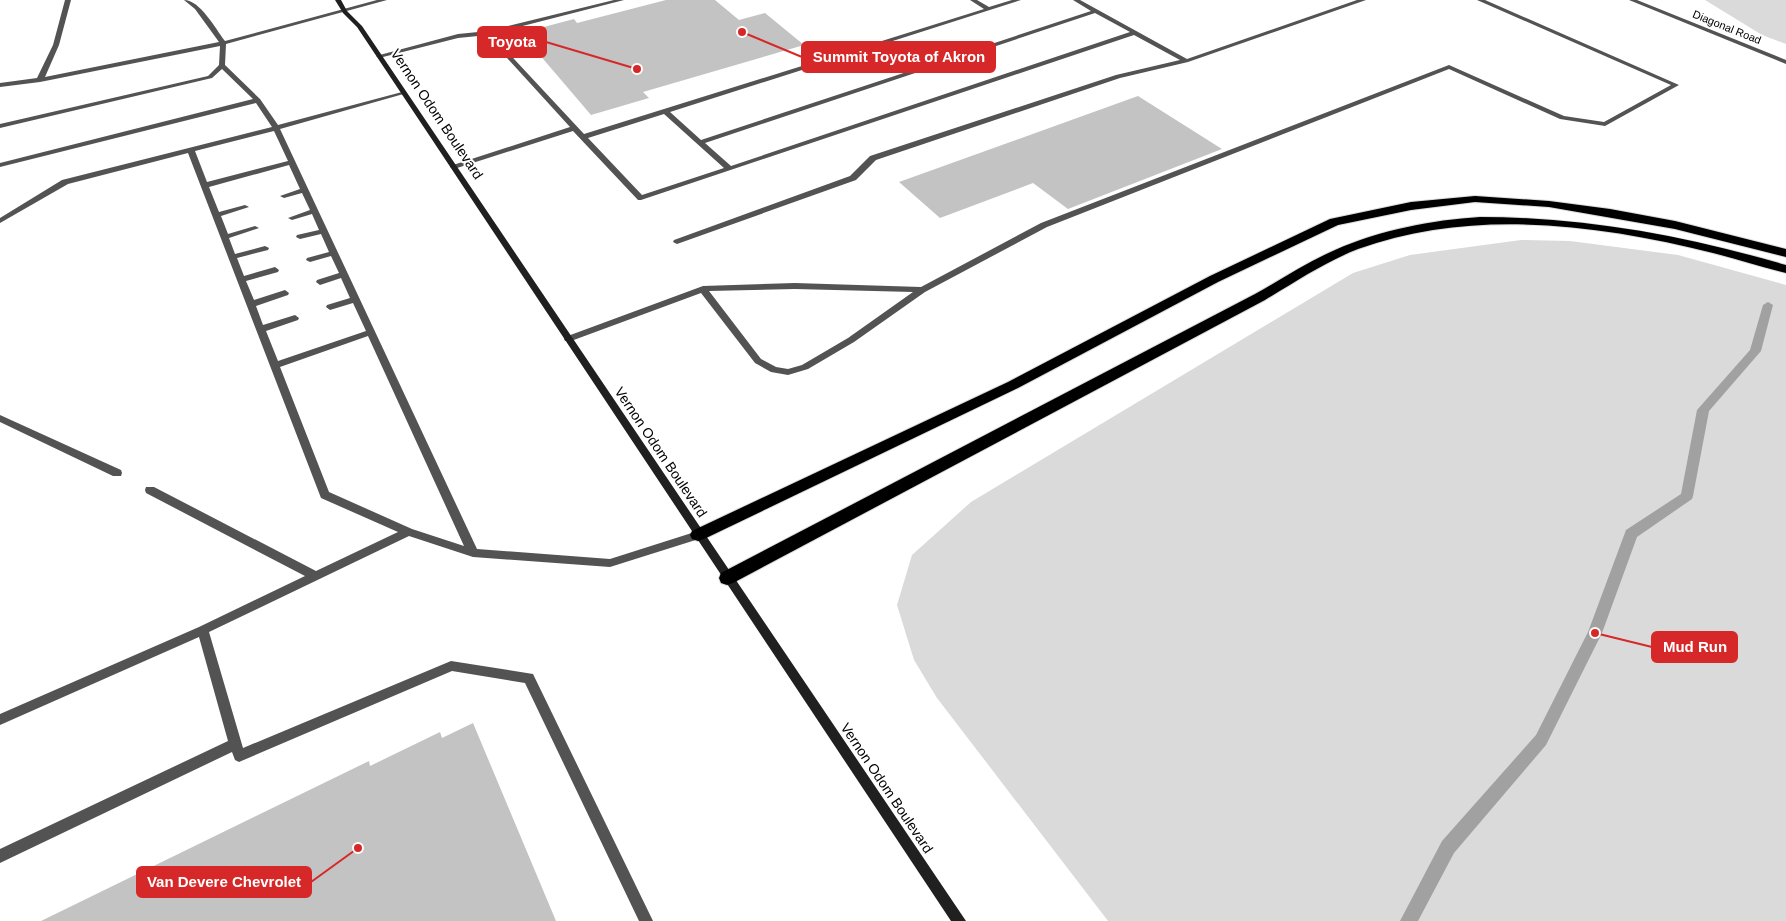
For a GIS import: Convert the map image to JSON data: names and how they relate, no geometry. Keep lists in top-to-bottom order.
{
  "streets": {
    "main road": ["Vernon Odom Boulevard"],
    "street": ["Diagonal Road"]
  },
  "places": [
    "Summit Toyota of Akron",
    "Toyota",
    "Mud Run",
    "Van Devere Chevrolet"
  ]
}
